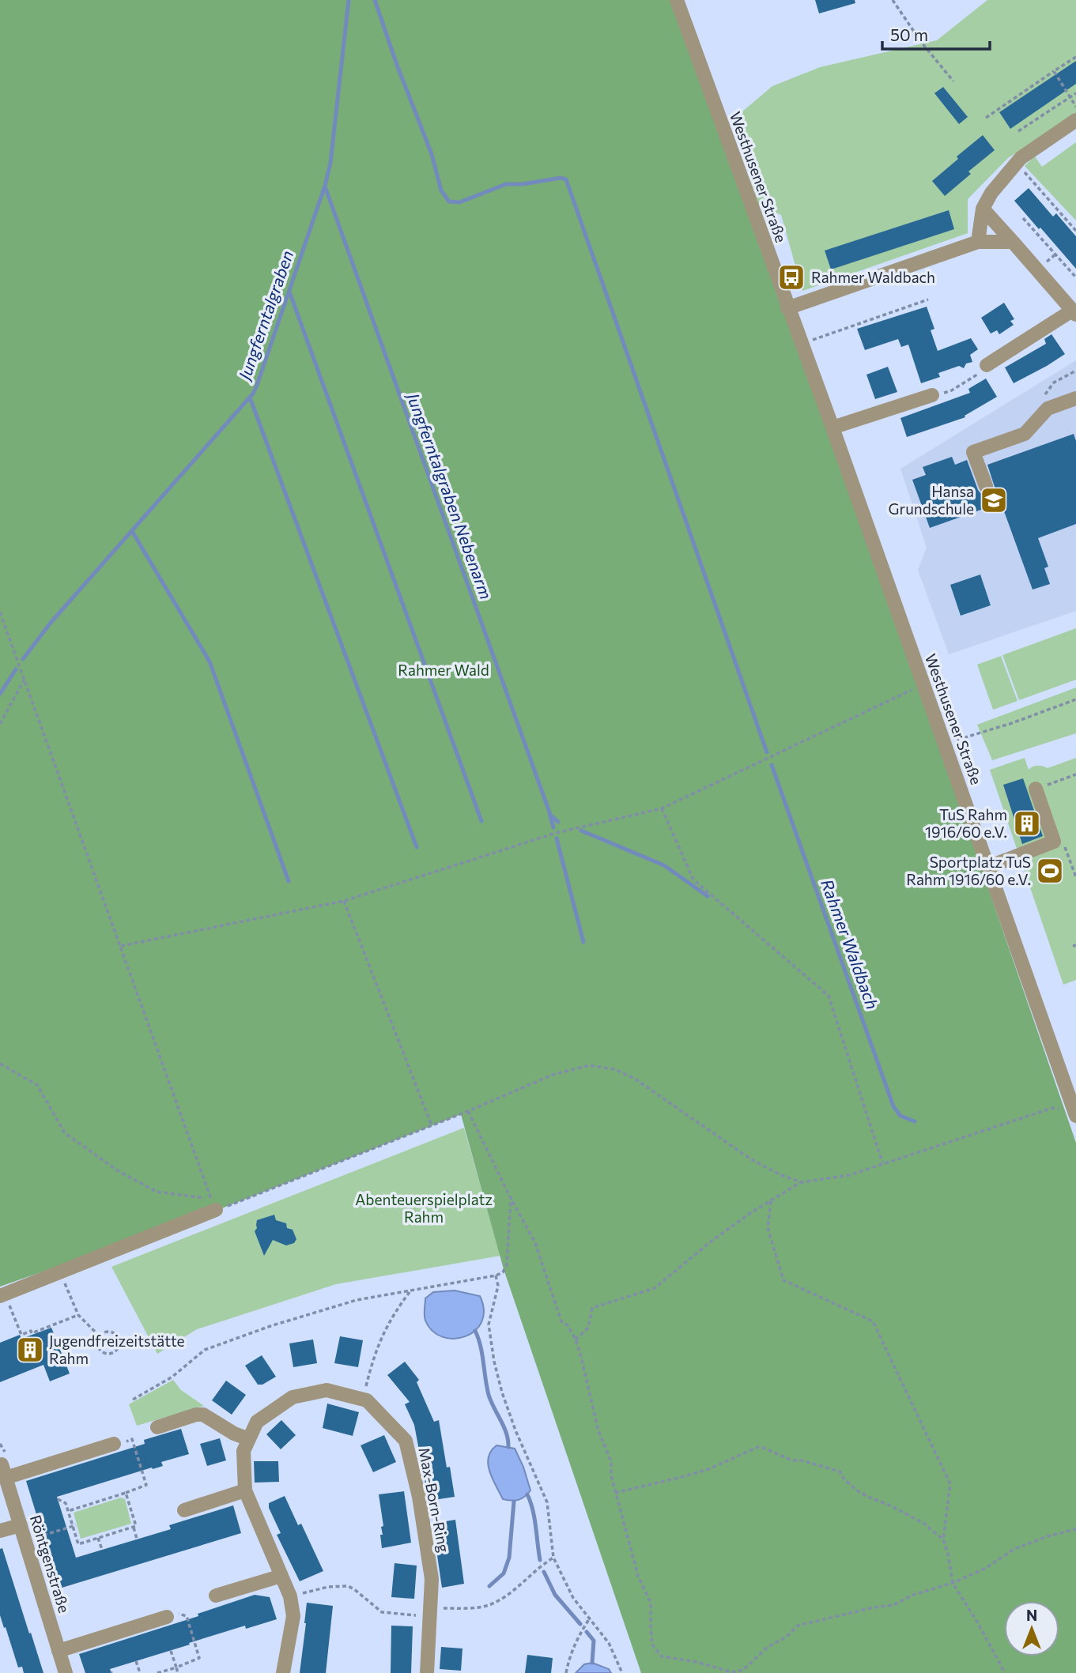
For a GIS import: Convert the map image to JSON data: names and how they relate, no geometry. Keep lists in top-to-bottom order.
{
  "streets": {
    "street": ["Westhusener Straße", "Max-Born-Ring", "Röntgenstraße"]
  },
  "water": ["Jungferntalgraben", "Jungferntalgraben Nebenarm", "Rahmer Waldbach"],
  "parks": ["Rahmer Wald", "Abenteuerspielplatz Rahm"],
  "places": {
    "bus stop": ["Rahmer Waldbach"],
    "school or university": ["Hansa Grundschule"],
    "building": ["TuS Rahm 1916/60 e.V.", "Jugendfreizeitstätte Rahm"],
    "sports": ["Sportplatz TuS Rahm 1916/60 e.V."]
  },
  "scale_bar": "50 m",
  "north": "top"
}
